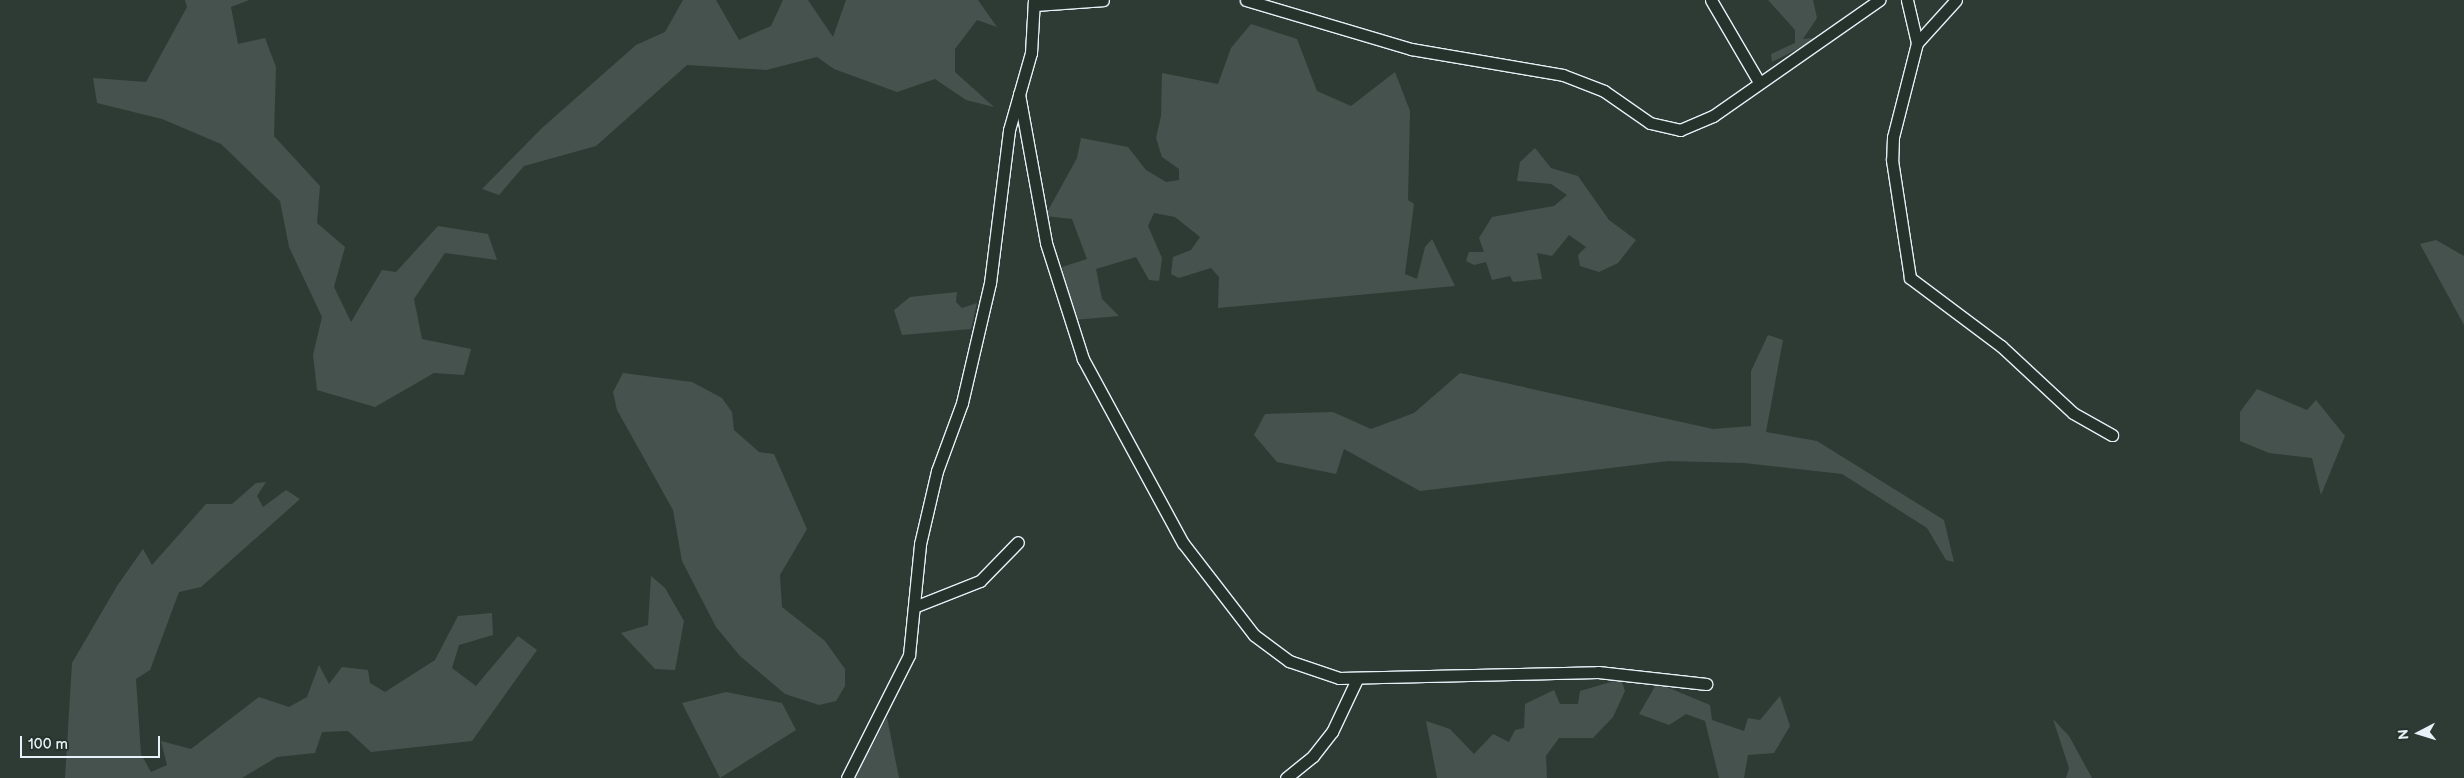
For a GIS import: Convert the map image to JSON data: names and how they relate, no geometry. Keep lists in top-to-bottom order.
{
  "scale_bar": "100 m",
  "north": "left"
}
